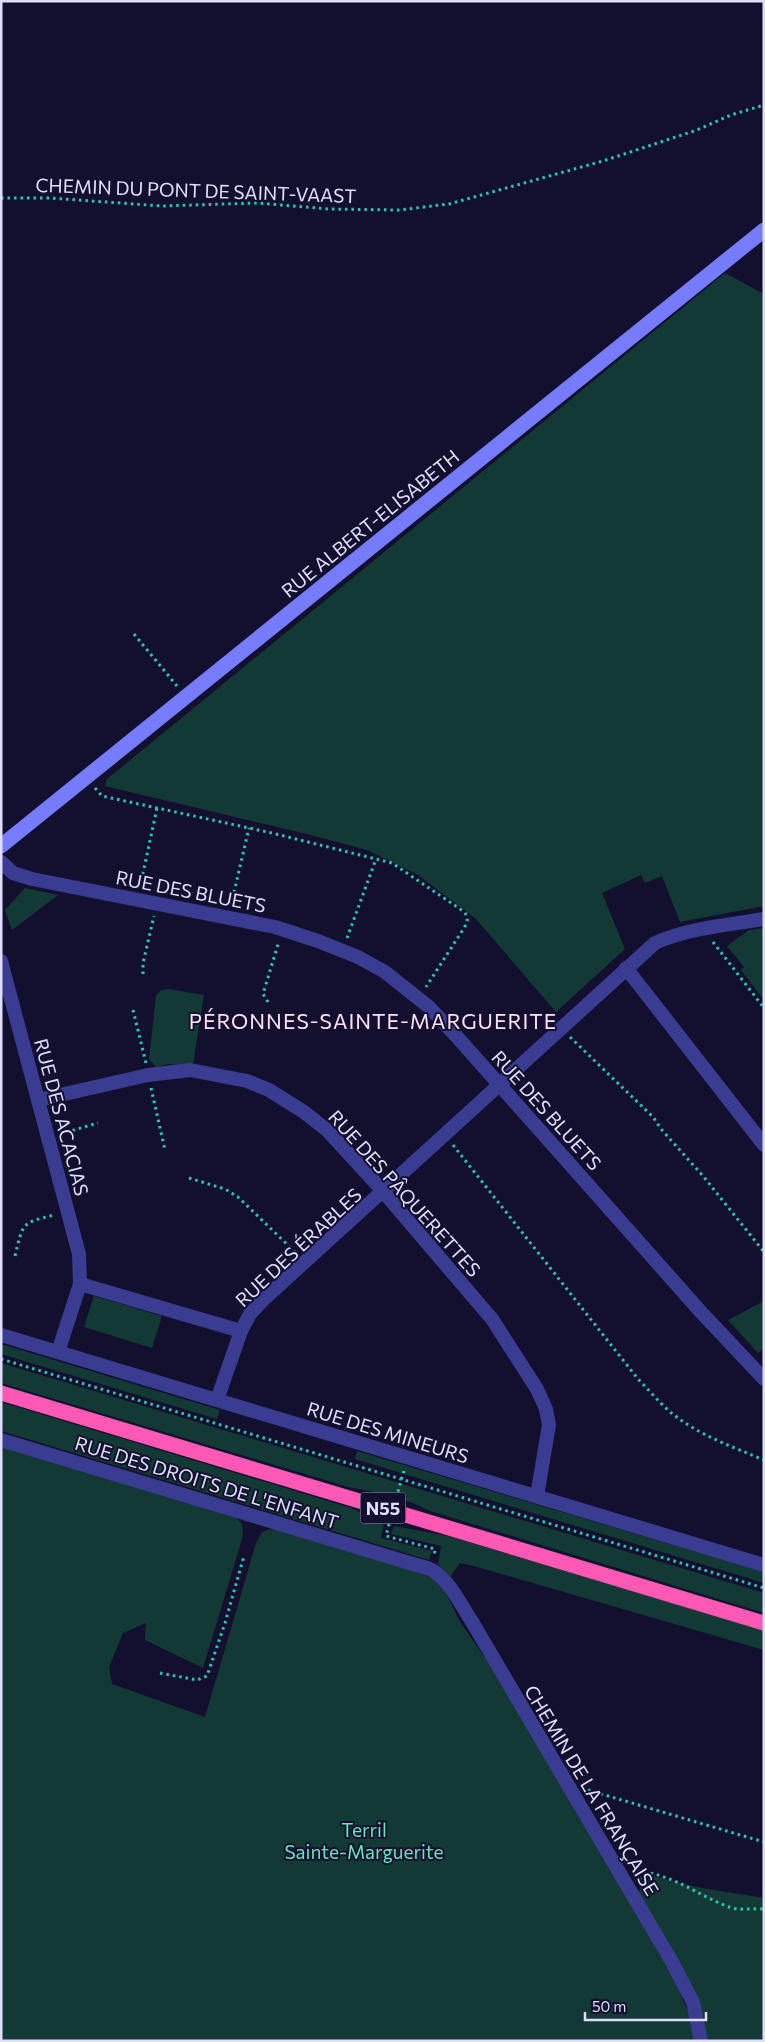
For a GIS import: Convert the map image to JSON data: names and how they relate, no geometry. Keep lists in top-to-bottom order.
{
  "streets": {
    "highway": ["N55"],
    "street": [
      "RUE ALBERT-ELISABETH",
      "RUE DES BLUETS",
      "RUE DES ACACIAS",
      "RUE DES PÂQUERETTES",
      "RUE DES ÉRABLES",
      "RUE DES MINEURS",
      "RUE DES DROITS DE L'ENFANT",
      "CHEMIN DE LA FRANÇAISE"
    ],
    "path": ["CHEMIN DU PONT DE SAINT-VAAST"]
  },
  "crossings": [
    ["RUE DES BLUETS", "RUE DES ÉRABLES"],
    ["RUE DES ACACIAS", "RUE DES PÂQUERETTES"],
    ["RUE DES ACACIAS", "RUE DES MINEURS"],
    ["RUE DES PÂQUERETTES", "RUE DES ÉRABLES"],
    ["RUE DES PÂQUERETTES", "RUE DES MINEURS"],
    ["RUE DES ÉRABLES", "RUE DES MINEURS"],
    ["RUE DES DROITS DE L'ENFANT", "CHEMIN DE LA FRANÇAISE"]
  ],
  "districts": ["PÉRONNES-SAINTE-MARGUERITE"],
  "parks": ["Terril Sainte-Marguerite"],
  "scale_bar": "50 m"
}
